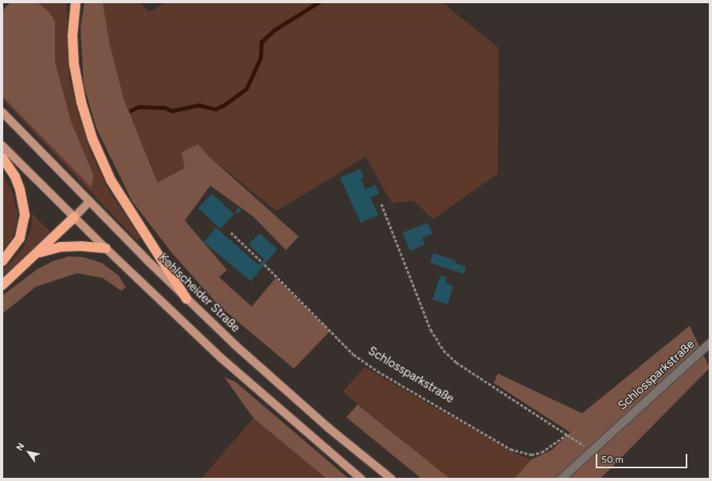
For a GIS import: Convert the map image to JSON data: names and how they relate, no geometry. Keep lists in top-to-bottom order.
{
  "streets": {
    "main road": ["Kohlscheider Straße"],
    "street": ["Schlossparkstraße"]
  },
  "scale_bar": "50 m",
  "north": "top left"
}
